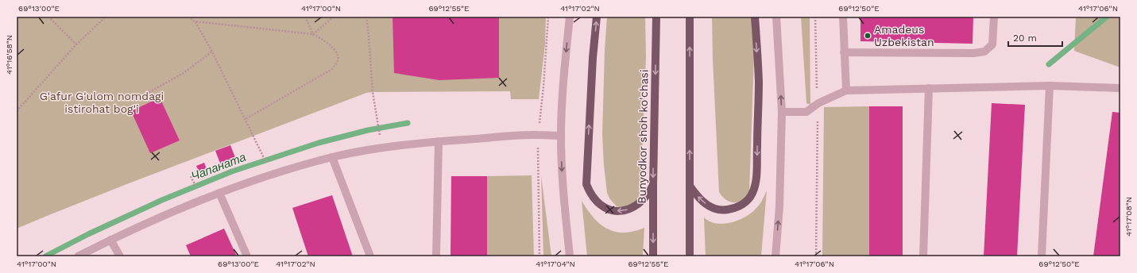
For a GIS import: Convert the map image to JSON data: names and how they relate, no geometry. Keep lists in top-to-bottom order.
{
  "streets": {
    "main road": ["Bunyodkor shoh ko'chasi"]
  },
  "water": ["Чапаната"],
  "parks": ["G'afur G'ulom nomdagi istirohat bog'i"],
  "places": ["Amadeus Uzbekistan"],
  "scale_bar": "20 m",
  "coordinates": [
    "69°13'00\"E",
    "41°17'00\"N",
    "69°12'55\"E",
    "41°17'02\"N",
    "69°12'50\"E",
    "41°17'06\"N",
    "41°16'58\"N",
    "41°17'08\"N",
    "41°17'04\"N"
  ]
}
